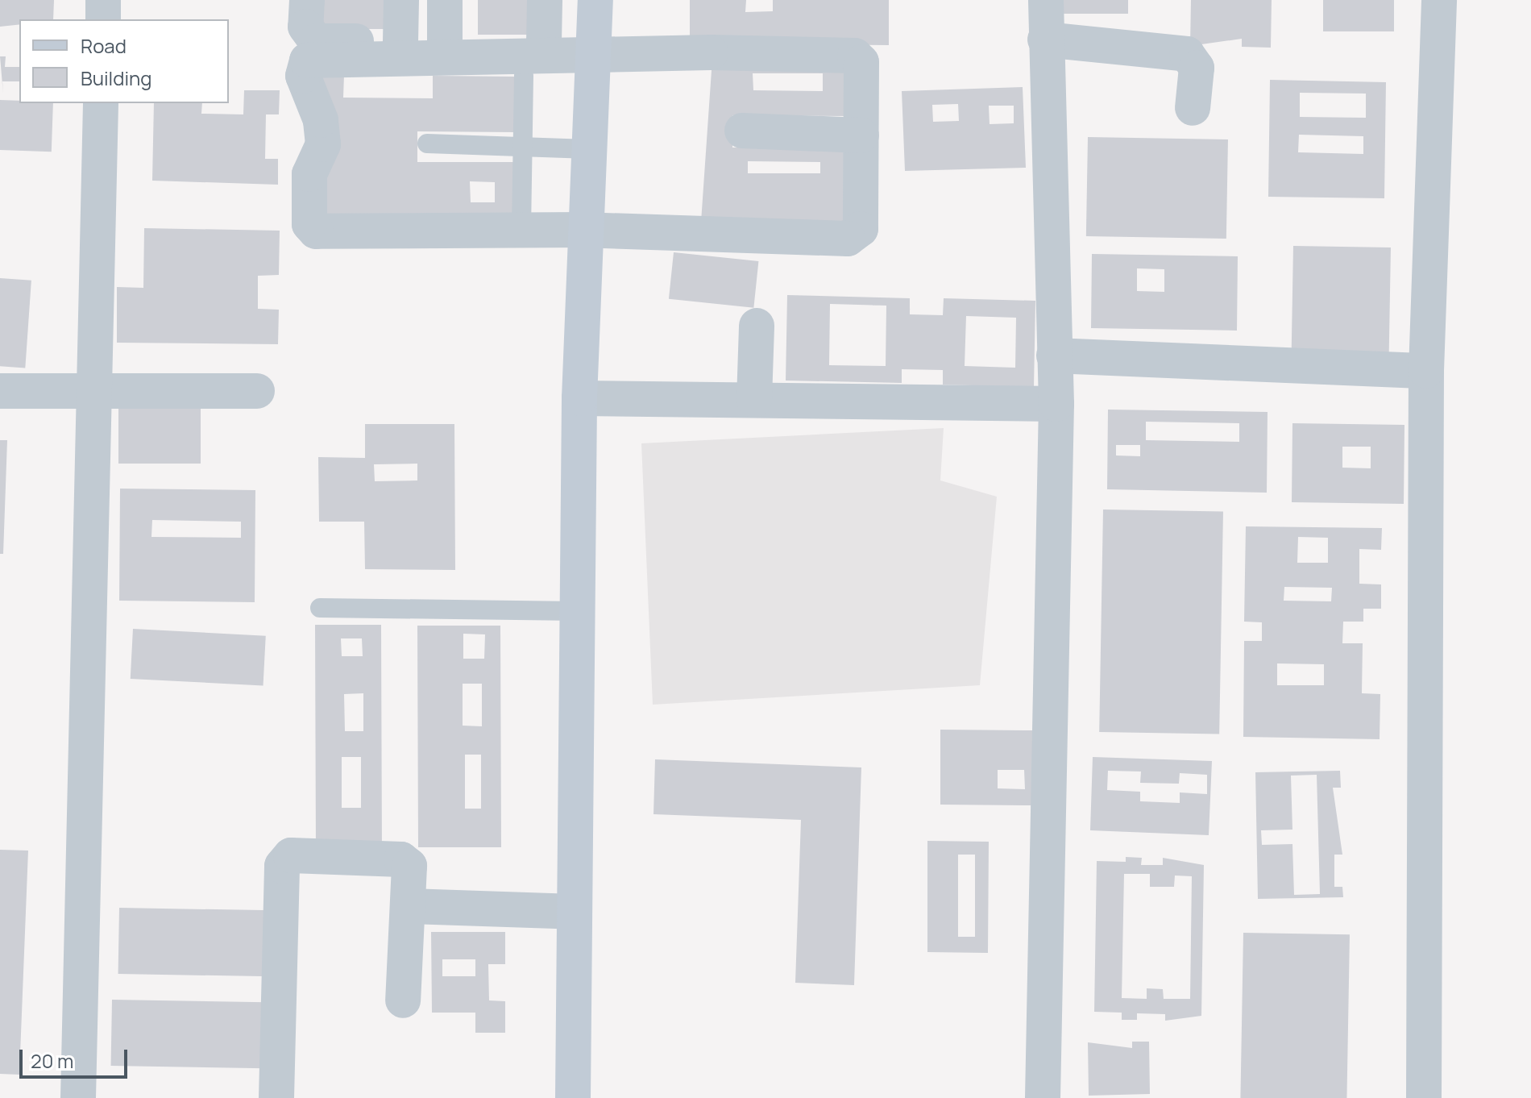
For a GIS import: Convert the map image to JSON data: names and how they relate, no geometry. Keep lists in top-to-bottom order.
{
  "legend": ["Road", "Building"],
  "scale_bar": "20 m"
}
